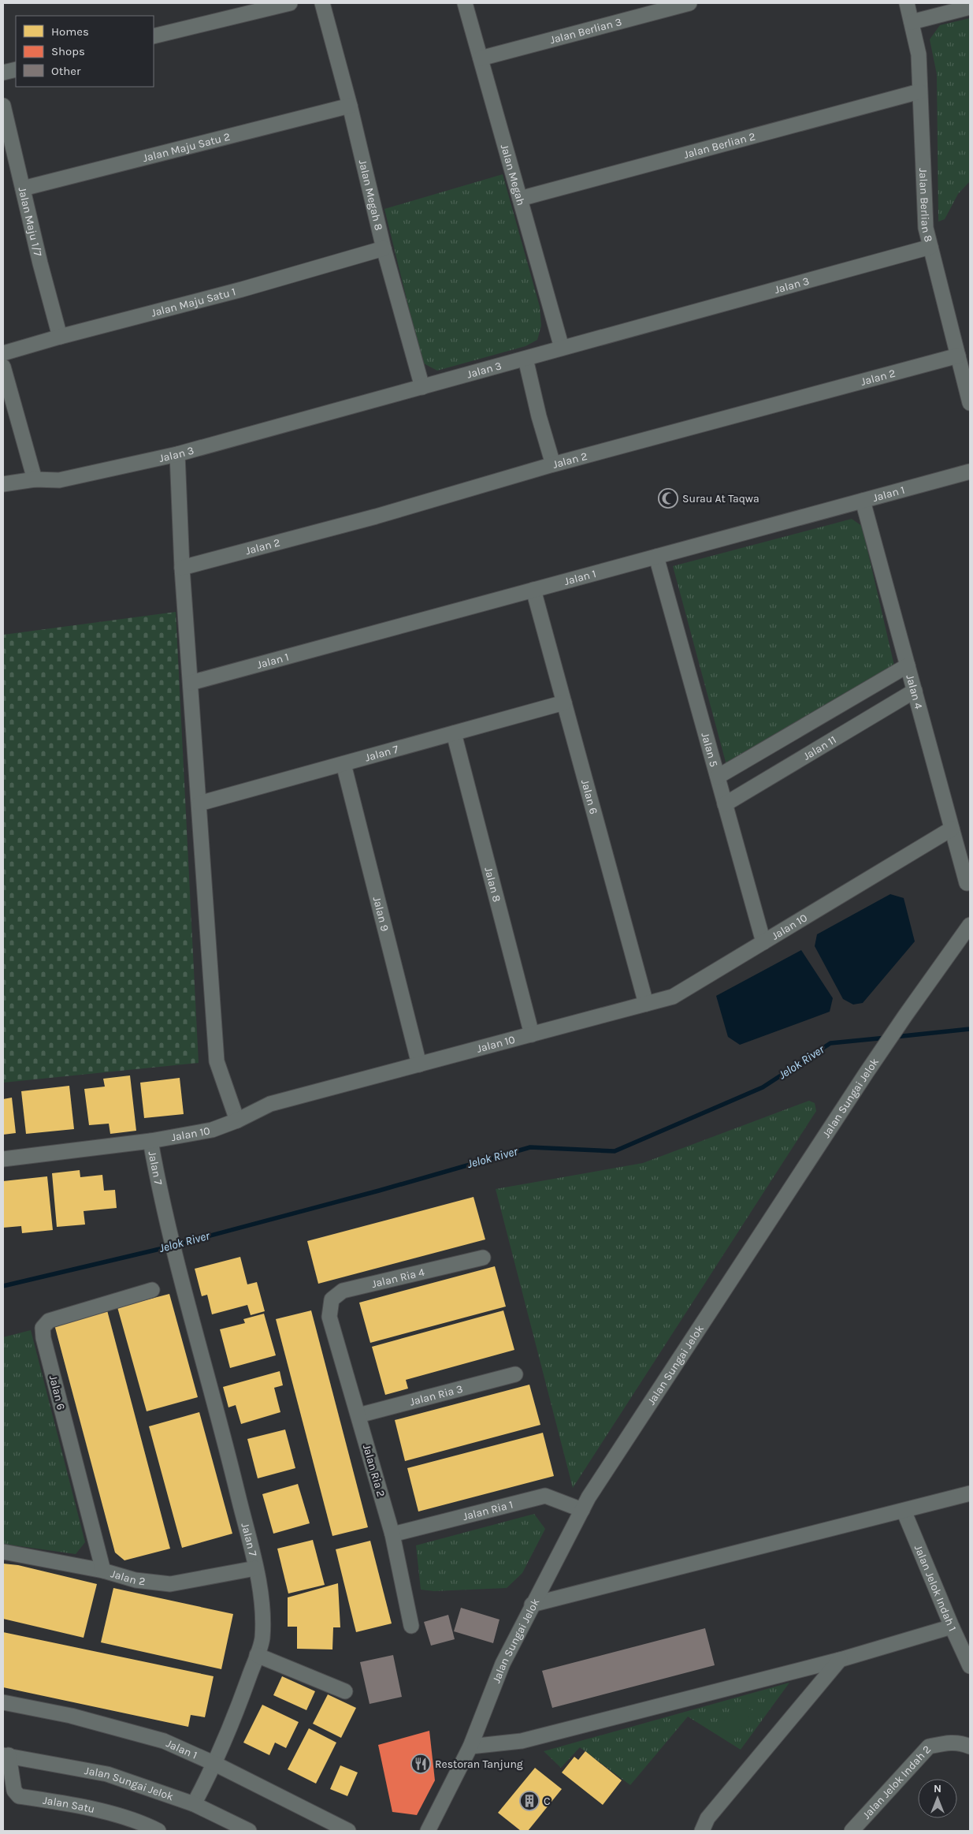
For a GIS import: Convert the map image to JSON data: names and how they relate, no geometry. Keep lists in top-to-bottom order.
{
  "streets": {
    "street": [
      "Jalan Berlian 3",
      "Jalan Berlian 2",
      "Jalan Maju Satu 2",
      "Jalan Megah",
      "Jalan Megah 8",
      "Jalan Berlian 8",
      "Jalan Maju 1/7",
      "Jalan 3",
      "Jalan Maju Satu 1",
      "Jalan 2",
      "Jalan 1",
      "Jalan 4",
      "Jalan 11",
      "Jalan 5",
      "Jalan 7",
      "Jalan 6",
      "Jalan 8",
      "Jalan 9",
      "Jalan 10",
      "Jalan Sungai Jelok",
      "Jalan Ria 4",
      "Jalan Ria 3",
      "Jalan Ria 2",
      "Jalan Ria 1",
      "Jalan Jelok Indah 1",
      "Jalan Jelok Indah 2",
      "Jalan Satu"
    ]
  },
  "crossings": [
    ["Jalan Berlian 3", "Jalan Megah"],
    ["Jalan Berlian 2", "Jalan Megah"],
    ["Jalan Berlian 2", "Jalan Berlian 8"],
    ["Jalan Maju Satu 2", "Jalan Megah 8"],
    ["Jalan Maju Satu 2", "Jalan Maju 1/7"],
    ["Jalan Megah", "Jalan 3"],
    ["Jalan Megah 8", "Jalan 3"],
    ["Jalan Megah 8", "Jalan Maju Satu 1"],
    ["Jalan Berlian 8", "Jalan 3"],
    ["Jalan Berlian 8", "Jalan 2"],
    ["Jalan Maju 1/7", "Jalan Maju Satu 1"],
    ["Jalan 2", "Jalan 7"],
    ["Jalan 2", "Jalan 6"],
    ["Jalan 1", "Jalan 4"],
    ["Jalan 1", "Jalan 5"],
    ["Jalan 1", "Jalan 7"],
    ["Jalan 1", "Jalan 6"],
    ["Jalan 4", "Jalan 11"],
    ["Jalan 4", "Jalan 10"],
    ["Jalan 11", "Jalan 5"],
    ["Jalan 5", "Jalan 10"],
    ["Jalan 7", "Jalan 6"],
    ["Jalan 7", "Jalan 8"],
    ["Jalan 7", "Jalan 9"],
    ["Jalan 7", "Jalan 10"],
    ["Jalan 7", "Jalan Sungai Jelok"],
    ["Jalan 6", "Jalan 10"],
    ["Jalan 8", "Jalan 10"],
    ["Jalan 9", "Jalan 10"],
    ["Jalan Sungai Jelok", "Jalan Ria 1"],
    ["Jalan Sungai Jelok", "Jalan Satu"],
    ["Jalan Ria 4", "Jalan Ria 2"],
    ["Jalan Ria 3", "Jalan Ria 2"],
    ["Jalan Ria 2", "Jalan Ria 1"]
  ],
  "water": ["Jelok River"],
  "places": {
    "mosque": ["Surau At Taqwa"],
    "restaurant": ["Restoran Tanjung"],
    "building": ["C"]
  },
  "legend": ["Homes", "Shops", "Other"],
  "north": "top"
}
